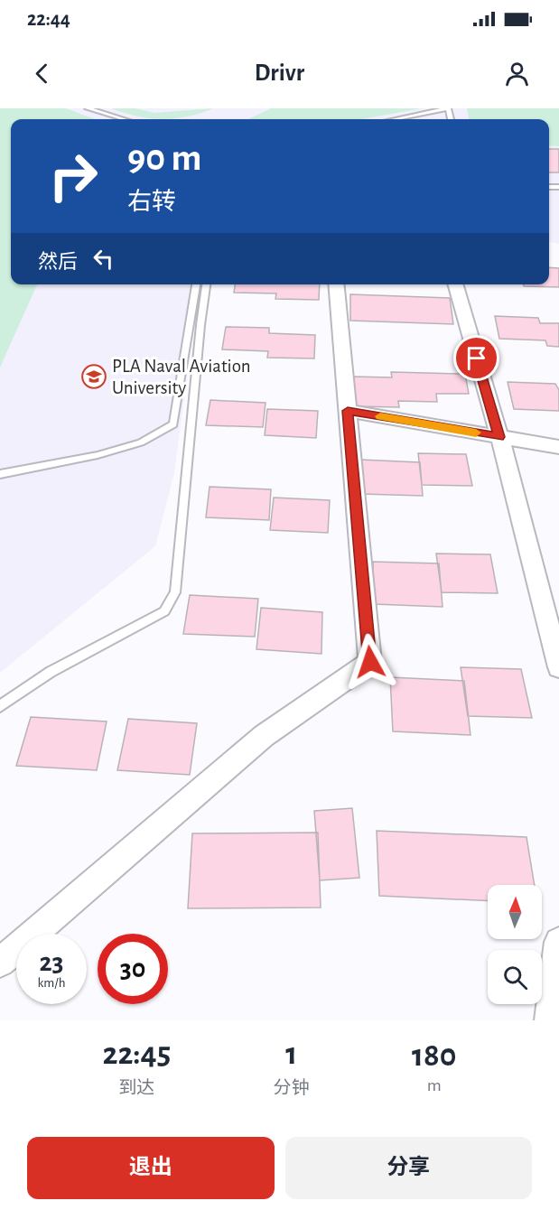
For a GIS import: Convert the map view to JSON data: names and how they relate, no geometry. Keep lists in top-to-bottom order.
{
  "places": {
    "school or university": ["PLA Naval Aviation University"]
  },
  "north": "top",
  "page": {
    "status": "22:44",
    "header": "Drivr",
    "turn": ["90 m", "右转"],
    "then": "然后",
    "speed": "23 km/h",
    "limit": "30",
    "eta": [
      "22:45",
      "到达",
      "1",
      "分钟",
      "180",
      "m"
    ],
    "buttons": ["退出", "分享"]
  }
}
